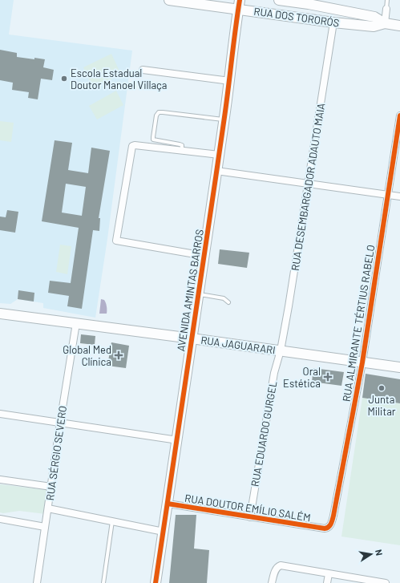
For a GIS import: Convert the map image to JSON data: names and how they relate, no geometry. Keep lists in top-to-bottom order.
{
  "streets": {
    "main road": ["RUA DOS TORORÓS", "AVENIDA AMINTAS BARROS", "RUA JAGUARARI"],
    "street": [
      "RUA DESEMBARGADOR ADAUTO MAIA",
      "RUA ALMIRANTE TÉRTIUS RABELO",
      "RUA EDUARDO GURGEL",
      "RUA SÉRGIO SEVERO",
      "RUA DOUTOR EMÍLIO SALÉM"
    ]
  },
  "crossings": [
    ["RUA DOS TORORÓS", "RUA DESEMBARGADOR ADAUTO MAIA"],
    ["RUA DOS TORORÓS", "AVENIDA AMINTAS BARROS"],
    ["RUA DESEMBARGADOR ADAUTO MAIA", "RUA JAGUARARI"],
    ["RUA DESEMBARGADOR ADAUTO MAIA", "RUA EDUARDO GURGEL"],
    ["AVENIDA AMINTAS BARROS", "RUA JAGUARARI"],
    ["AVENIDA AMINTAS BARROS", "RUA DOUTOR EMÍLIO SALÉM"],
    ["RUA ALMIRANTE TÉRTIUS RABELO", "RUA JAGUARARI"],
    ["RUA ALMIRANTE TÉRTIUS RABELO", "RUA DOUTOR EMÍLIO SALÉM"],
    ["RUA JAGUARARI", "RUA EDUARDO GURGEL"],
    ["RUA JAGUARARI", "RUA SÉRGIO SEVERO"],
    ["RUA EDUARDO GURGEL", "RUA DOUTOR EMÍLIO SALÉM"]
  ],
  "places": {
    "other": ["Escola Estadual Doutor Manoel Villaça", "Junta Militar"],
    "health": ["Global Med Clínica", "Oral Estética"]
  },
  "north": "right"
}
